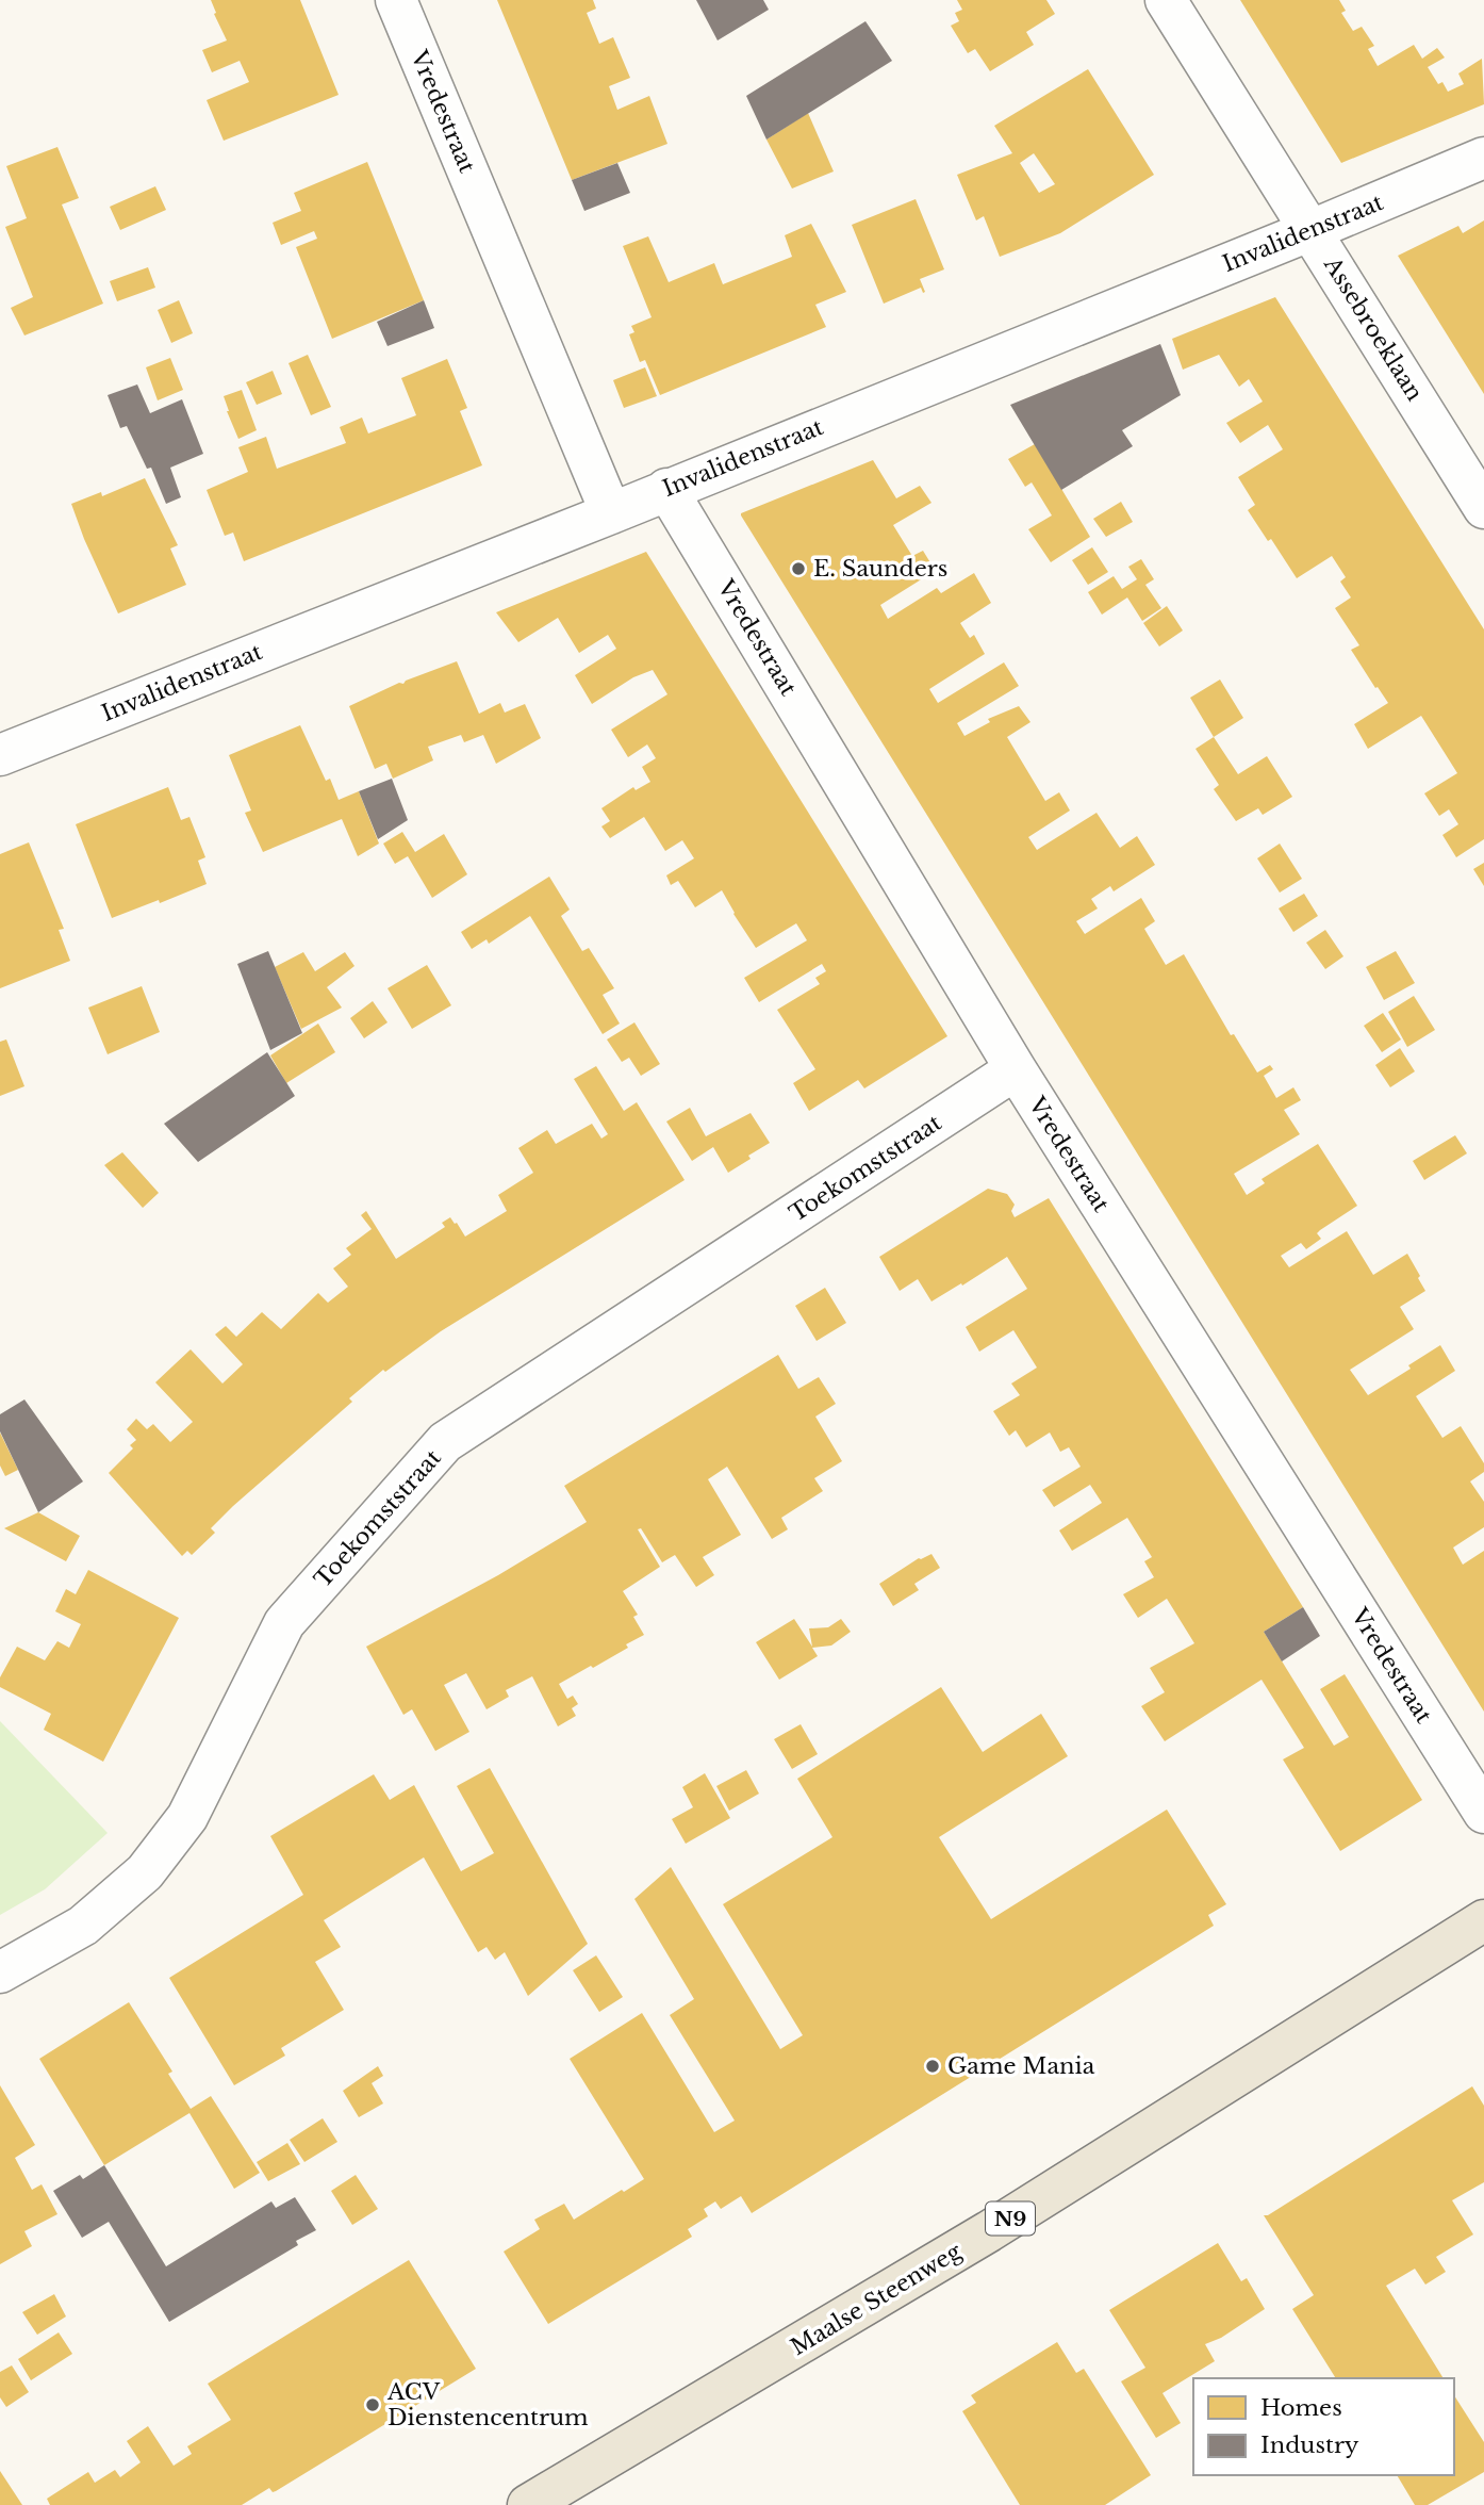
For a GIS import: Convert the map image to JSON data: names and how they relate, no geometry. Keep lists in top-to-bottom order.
{
  "streets": {
    "main road": ["N9", "Maalse Steenweg"],
    "street": [
      "Vredestraat",
      "Invalidenstraat",
      "Assebroeklaan",
      "Toekomststraat"
    ]
  },
  "crossings": [
    ["Vredestraat", "Invalidenstraat"],
    ["Vredestraat", "Toekomststraat"],
    ["Invalidenstraat", "Assebroeklaan"]
  ],
  "places": ["E. Saunders", "Game Mania", "ACV Dienstencentrum"],
  "legend": ["Homes", "Industry"]
}
